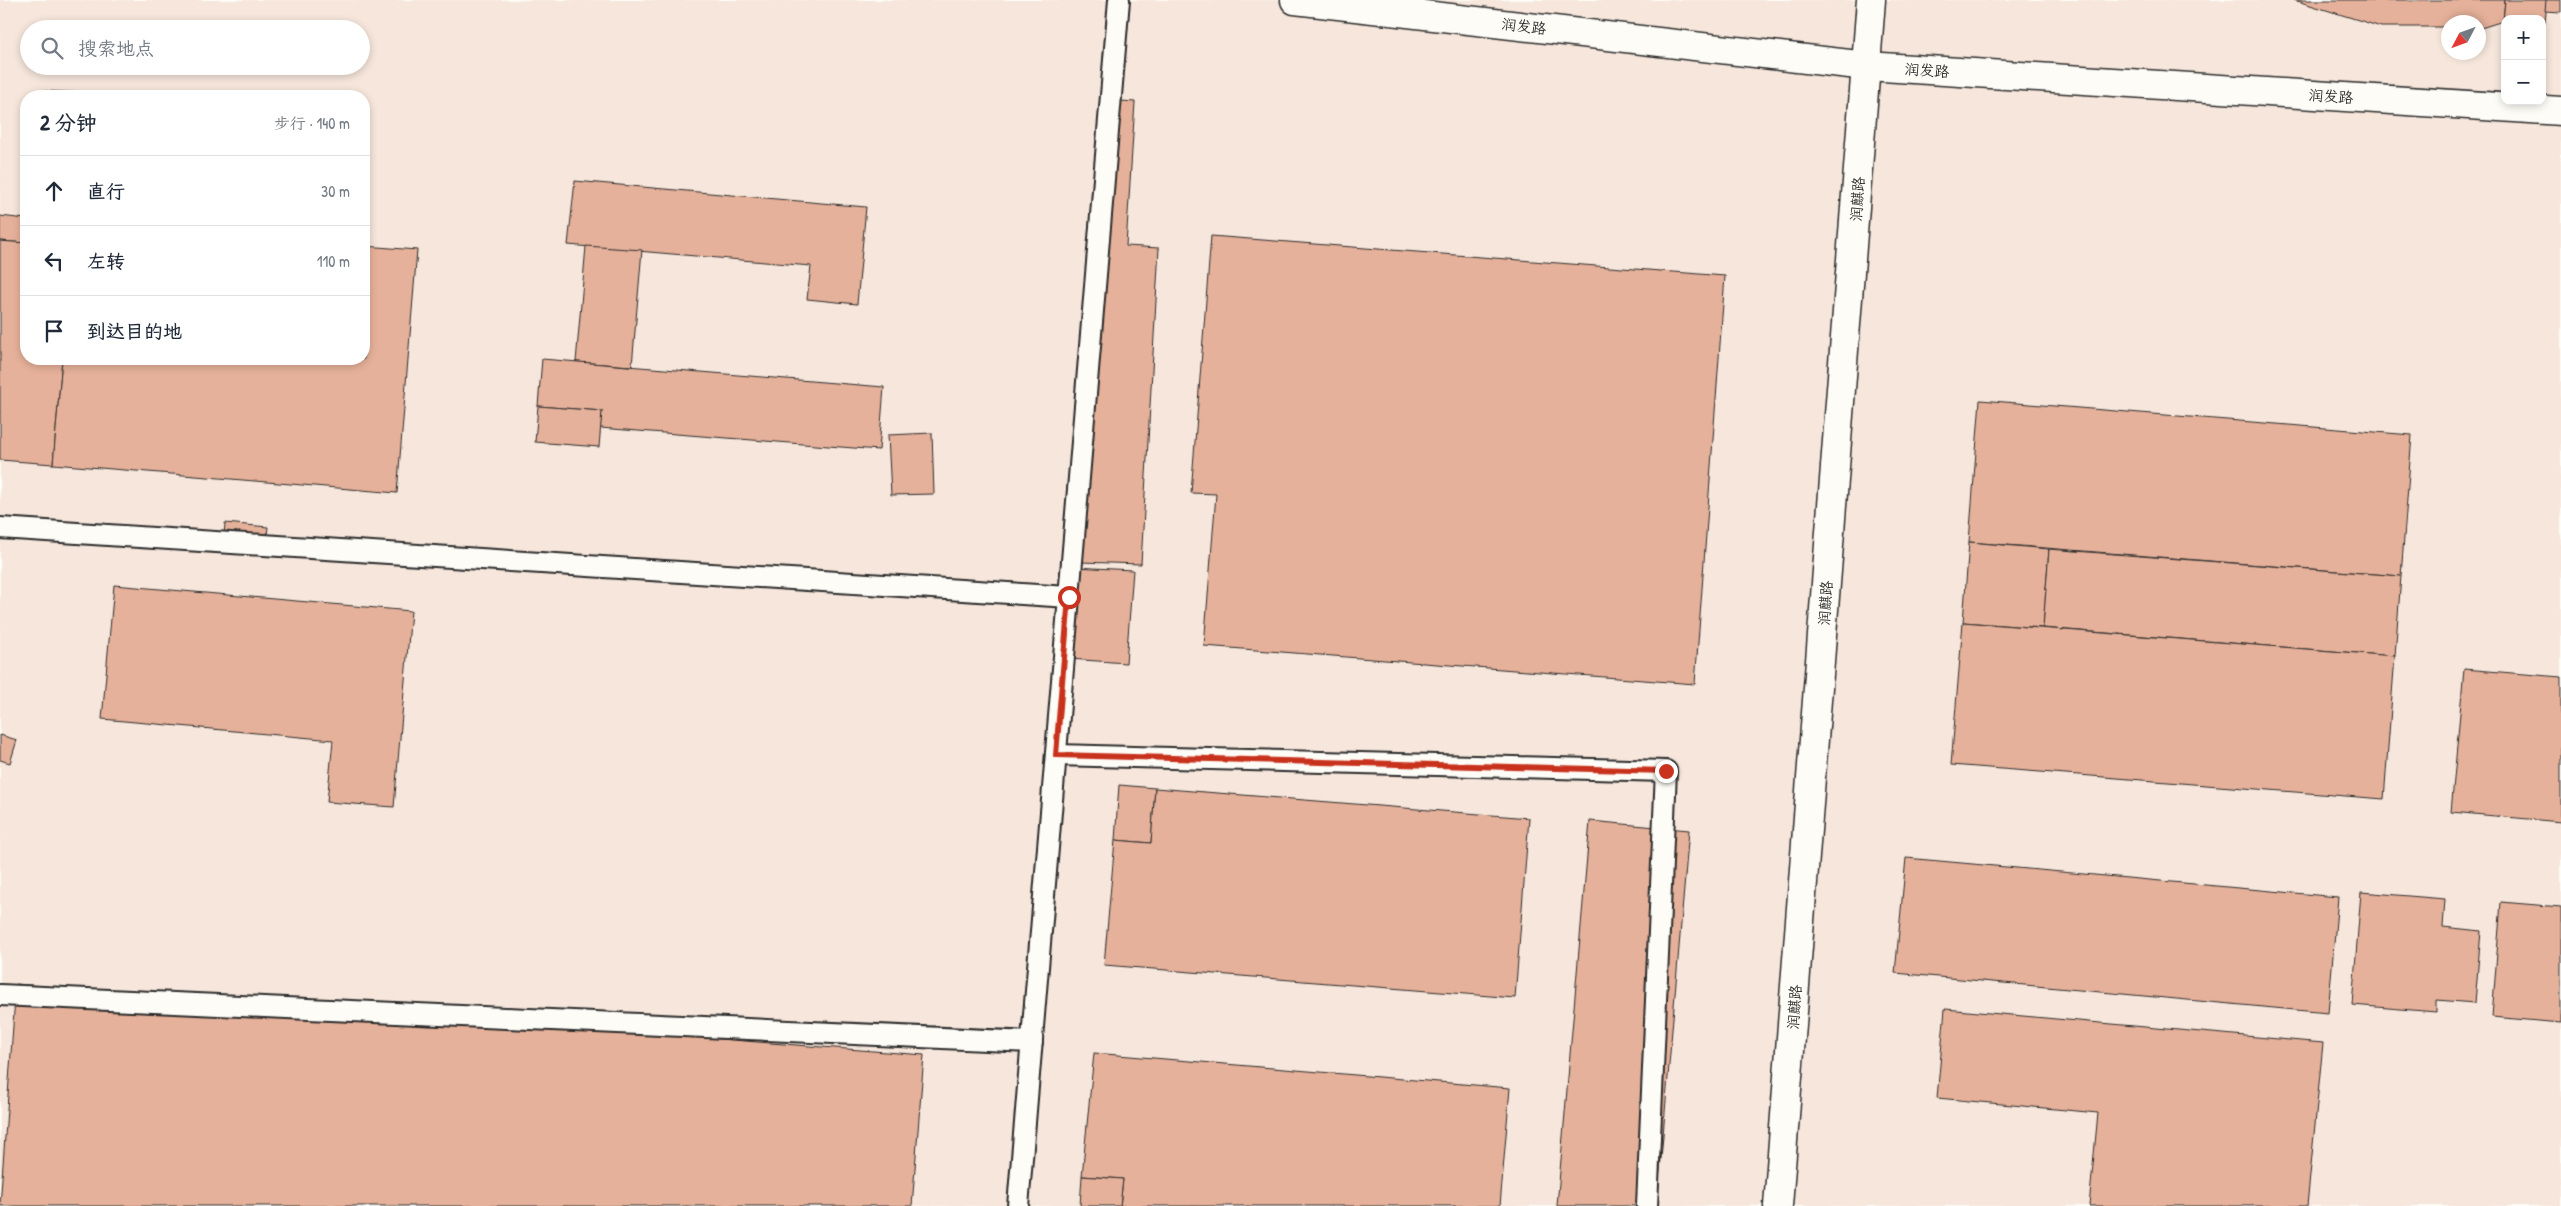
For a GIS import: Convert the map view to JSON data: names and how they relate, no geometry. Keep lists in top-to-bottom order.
{
  "streets": {
    "main road": ["润发路", "润麒路"]
  },
  "crossings": [
    ["润发路", "润麒路"]
  ],
  "north": "bottom left",
  "page": {
    "map_buttons": ["+", "−"],
    "search": "搜索地点",
    "heading": ["2 分钟", "步行 · 140 m"],
    "list": [
      ["直行", "30 m"],
      ["左转", "110 m"],
      "到达目的地"
    ]
  }
}
